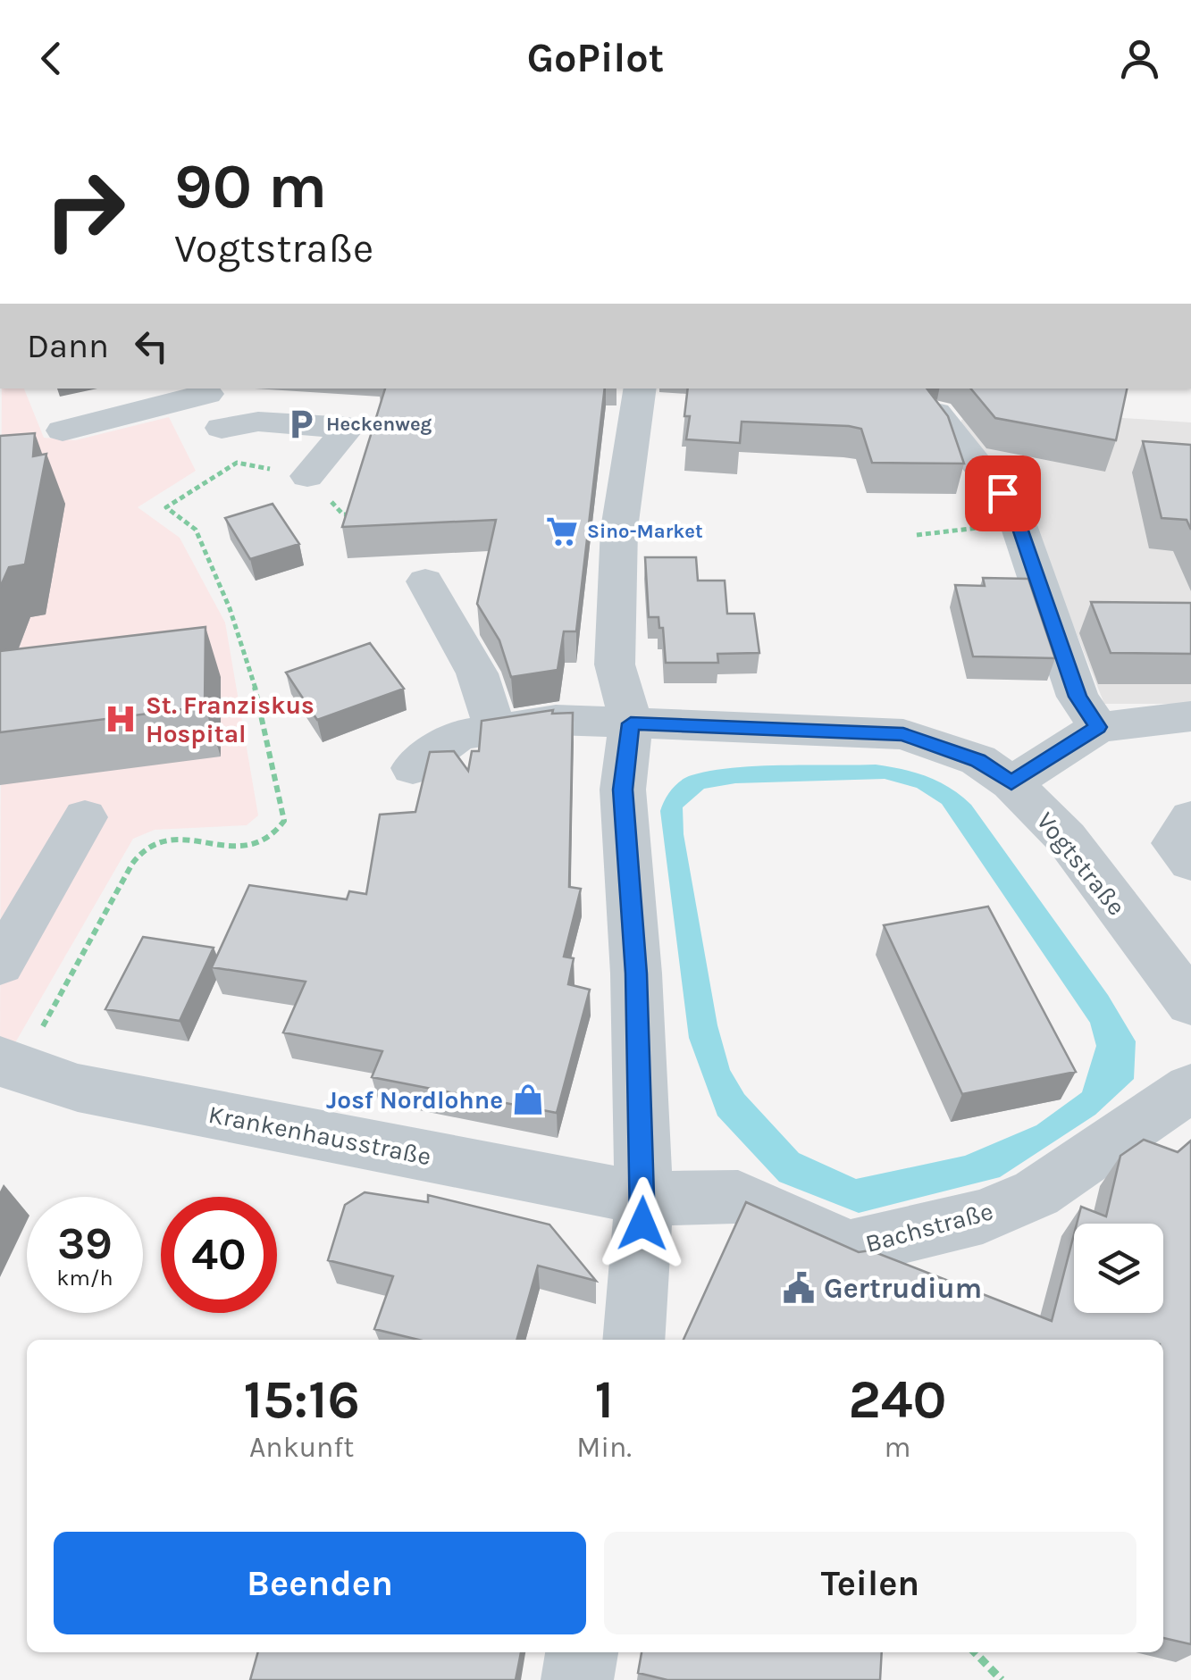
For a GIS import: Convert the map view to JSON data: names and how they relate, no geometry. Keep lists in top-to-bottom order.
{
  "streets": {
    "street": ["Vogtstraße", "Krankenhausstraße", "Bachstraße"]
  },
  "crossings": [
    ["Krankenhausstraße", "Bachstraße"]
  ],
  "places": {
    "parking": ["Heckenweg"],
    "supermarket": ["Sino-Market"],
    "hospital": ["St. Franziskus Hospital"],
    "shop": ["Josf Nordlohne"],
    "public building": ["Gertrudium"]
  },
  "page": {
    "header": "GoPilot",
    "turn": ["90 m", "Vogtstraße"],
    "then": "Dann",
    "speed": "39 km/h",
    "limit": "40",
    "eta": [
      "15:16",
      "Ankunft",
      "1",
      "Min.",
      "240",
      "m"
    ],
    "buttons": ["Beenden", "Teilen"]
  }
}
